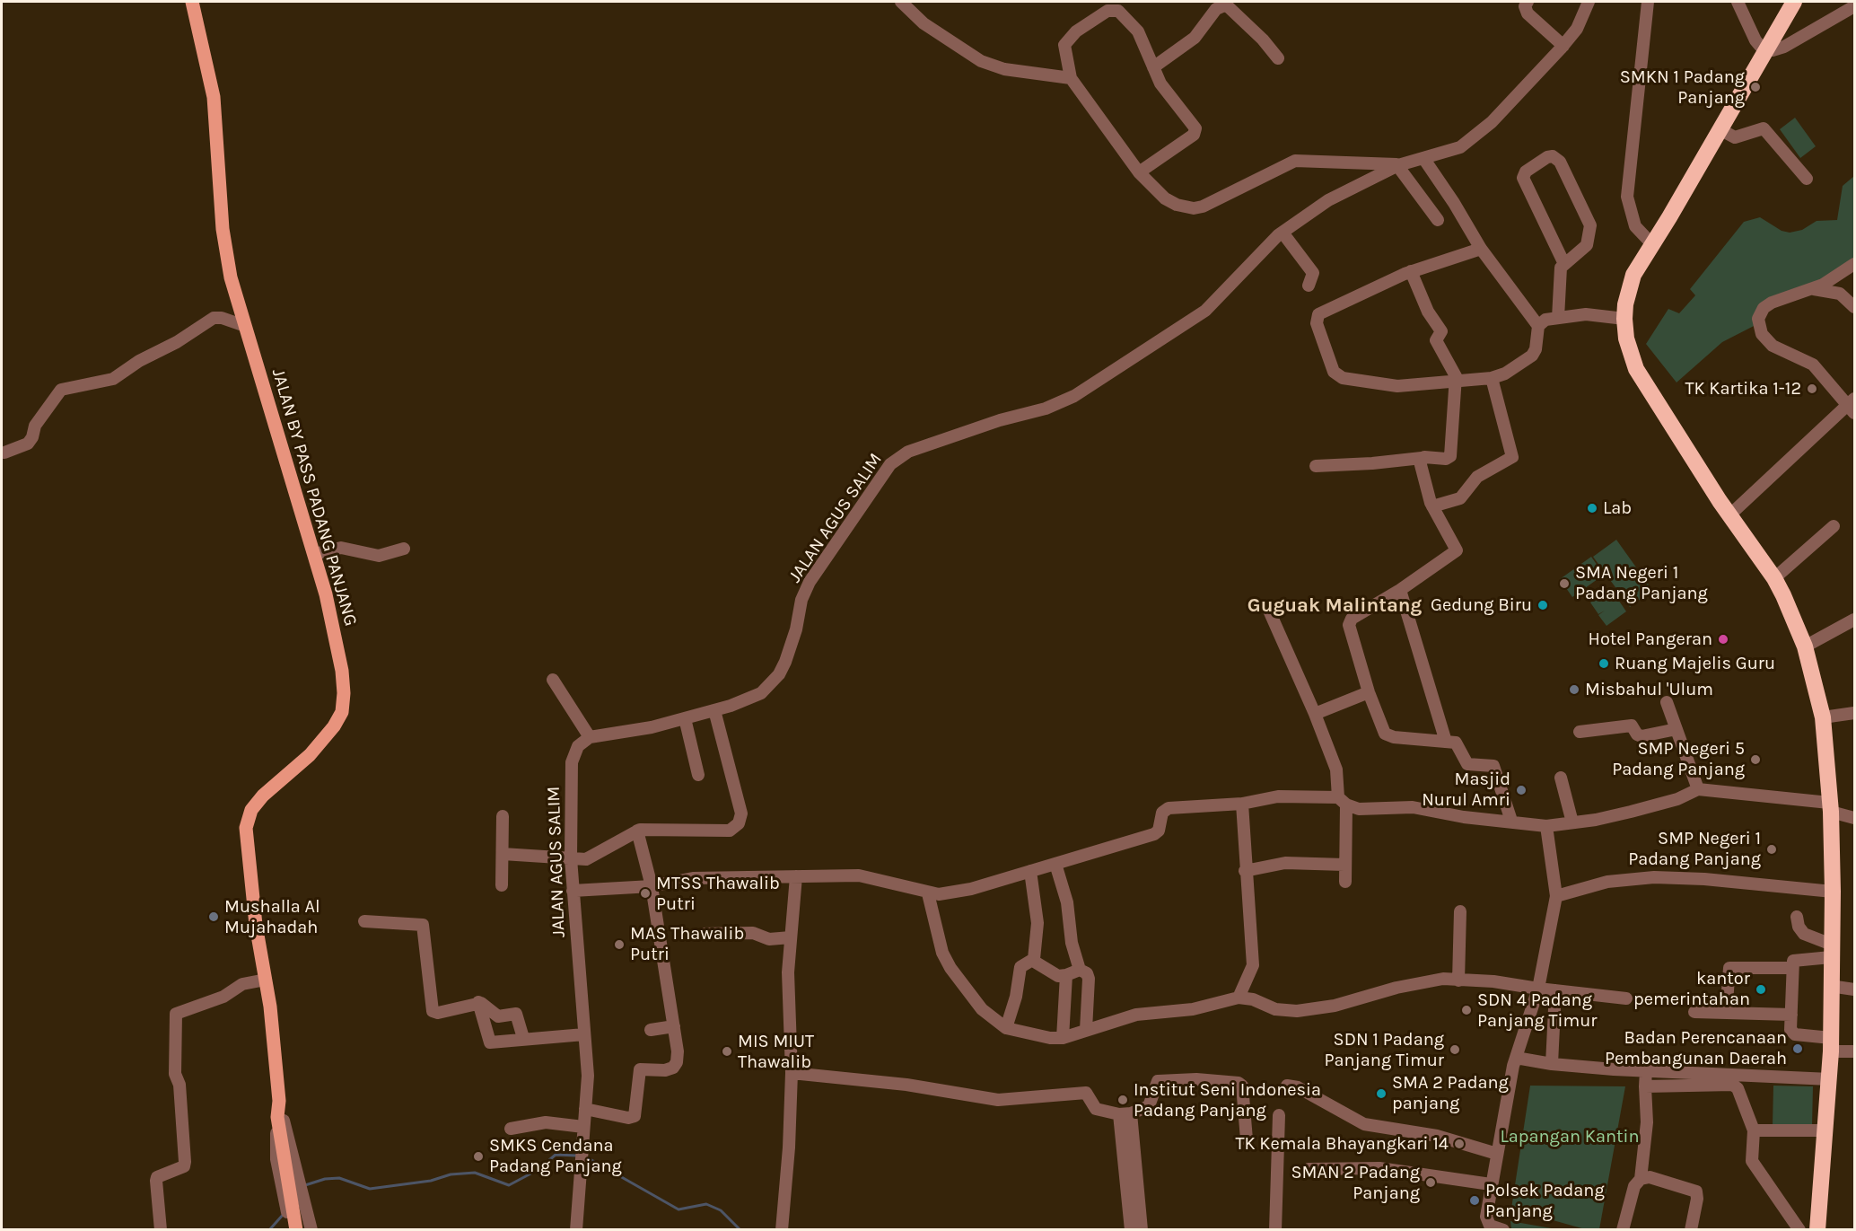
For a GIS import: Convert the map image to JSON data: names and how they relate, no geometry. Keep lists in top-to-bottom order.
{
  "streets": {
    "main road": ["JALAN BY PASS PADANG PANJANG"],
    "street": ["JALAN AGUS SALIM"]
  },
  "districts": ["Guguak Malintang"],
  "parks": ["Lapangan Kantin"],
  "places": [
    "SMKN 1 Padang Panjang",
    "TK Kartika 1-12",
    "Lab",
    "SMA Negeri 1 Padang Panjang",
    "Gedung Biru",
    "Hotel Pangeran",
    "Ruang Majelis Guru",
    "Misbahul 'Ulum",
    "SMP Negeri 5 Padang Panjang",
    "Masjid Nurul Amri",
    "SMP Negeri 1 Padang Panjang",
    "MTSS Thawalib Putri",
    "Mushalla Al Mujahadah",
    "MAS Thawalib Putri",
    "kantor pemerintahan",
    "SDN 4 Padang Panjang Timur",
    "Badan Perencanaan Pembangunan Daerah",
    "SDN 1 Padang Panjang Timur",
    "MIS MIUT Thawalib",
    "SMA 2 Padang panjang",
    "Institut Seni Indonesia Padang Panjang",
    "TK Kemala Bhayangkari 14",
    "SMKS Cendana Padang Panjang",
    "SMAN 2 Padang Panjang",
    "Polsek Padang Panjang"
  ]
}
